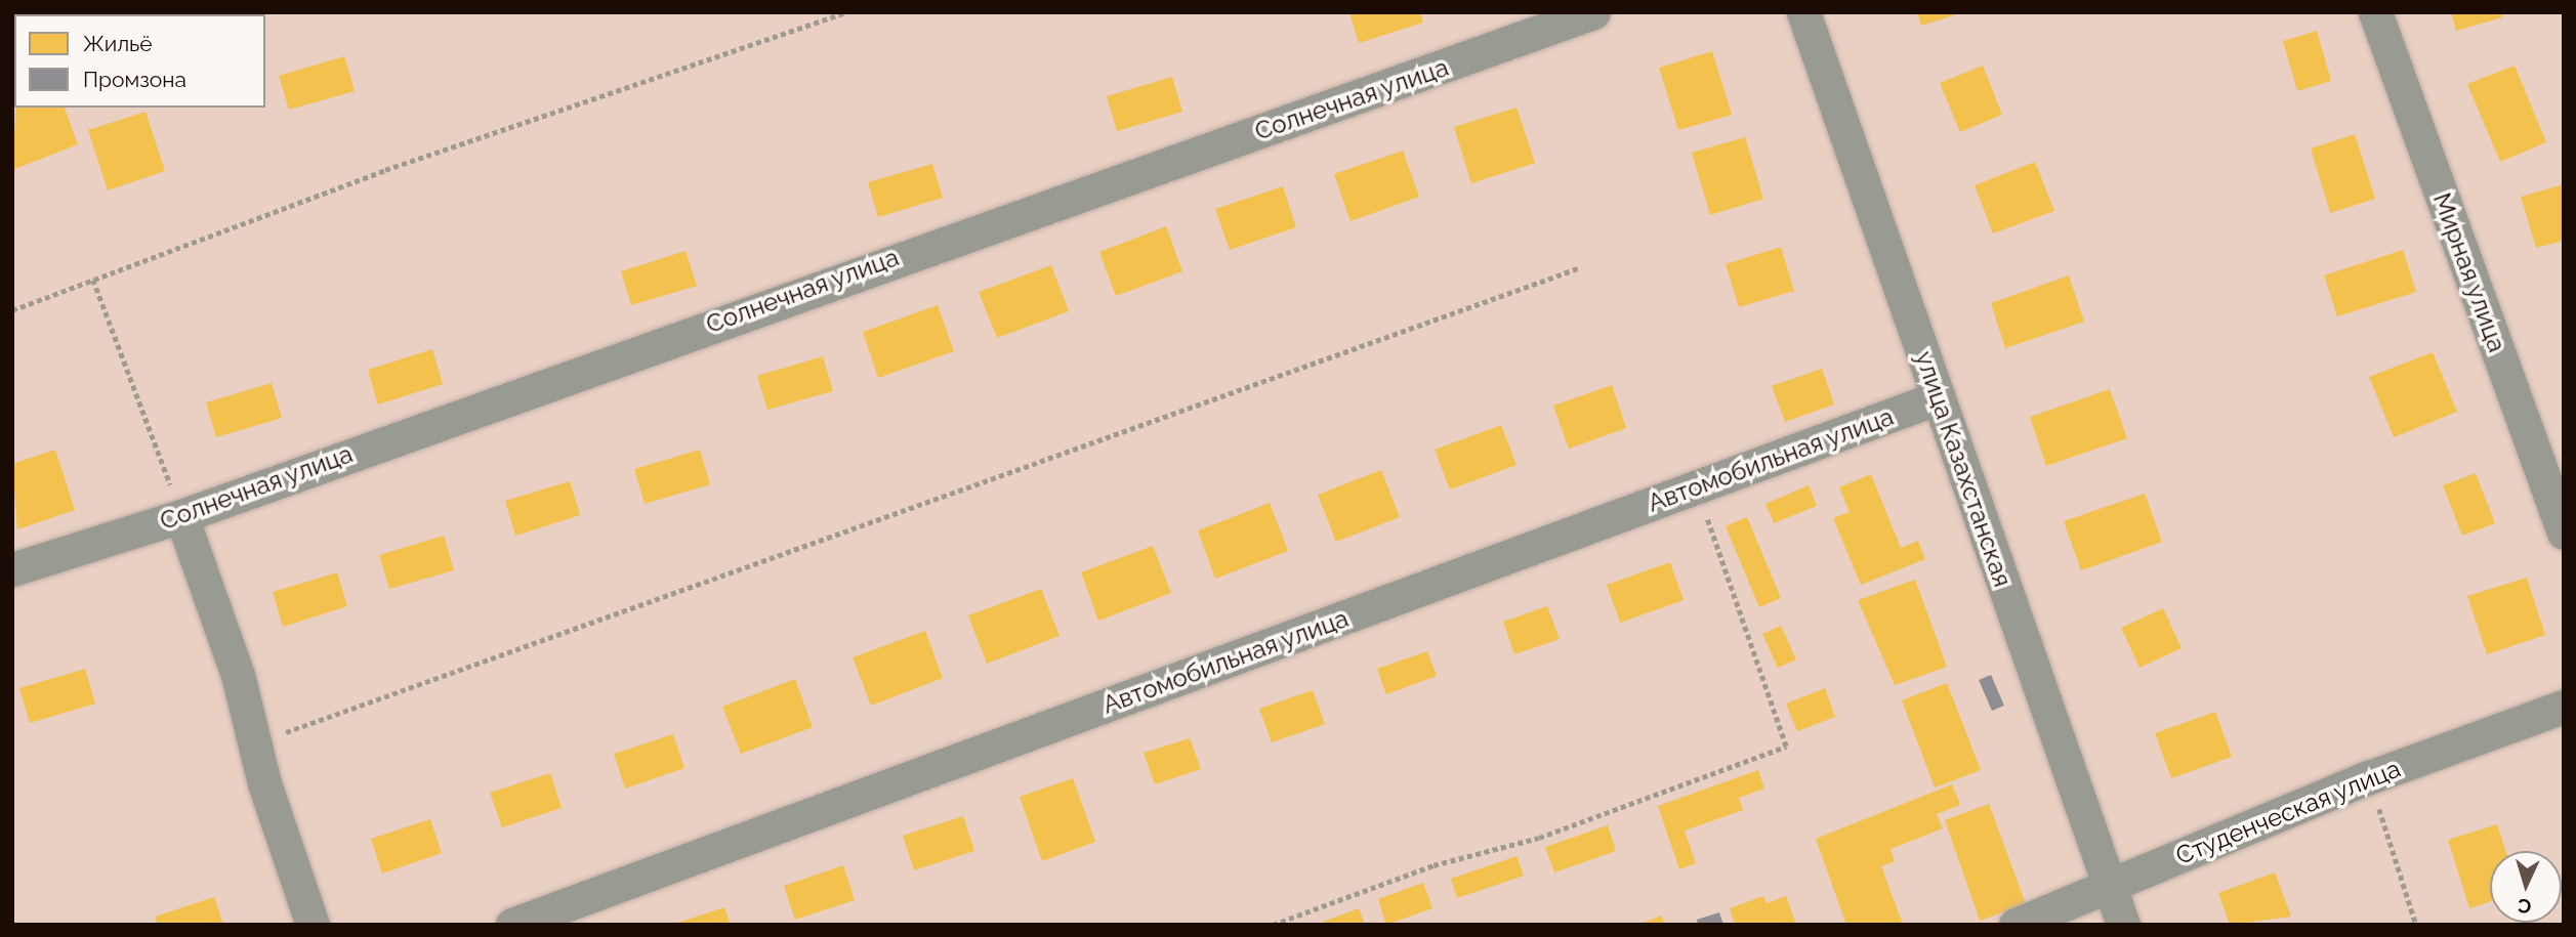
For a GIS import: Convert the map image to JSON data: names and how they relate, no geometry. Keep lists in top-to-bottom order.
{
  "streets": {
    "street": [
      "Солнечная улица",
      "Мирная улица",
      "Автомобильная улица",
      "улица Казахстанская",
      "Студенческая улица"
    ]
  },
  "crossings": [
    ["Автомобильная улица", "улица Казахстанская"],
    ["улица Казахстанская", "Студенческая улица"]
  ],
  "legend": ["Жильё", "Промзона"],
  "north": "bottom"
}
